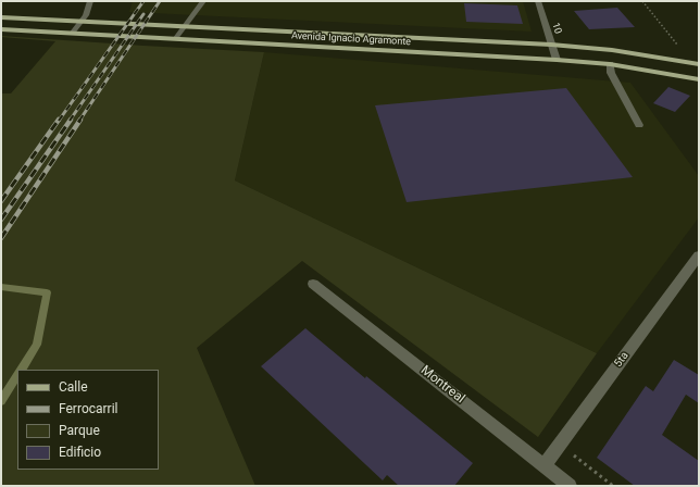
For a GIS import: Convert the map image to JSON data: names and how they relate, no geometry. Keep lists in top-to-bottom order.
{
  "streets": {
    "main road": ["Avenida Ignacio Agramonte"],
    "street": ["10", "5ta", "Montreal"]
  },
  "crossings": [
    ["10", "Avenida Ignacio Agramonte"],
    ["5ta", "Montreal"]
  ],
  "legend": [
    "Calle",
    "Ferrocarril",
    "Parque",
    "Edificio"
  ]
}
